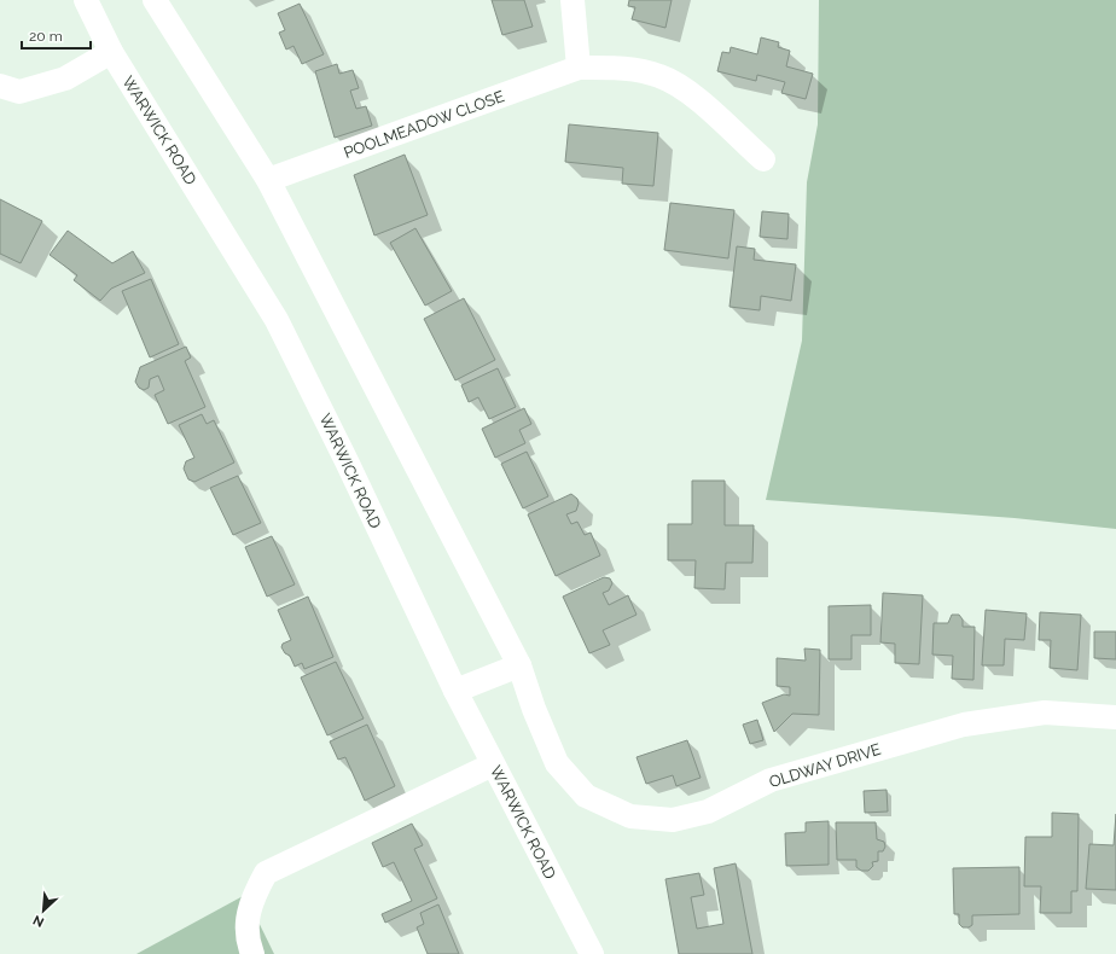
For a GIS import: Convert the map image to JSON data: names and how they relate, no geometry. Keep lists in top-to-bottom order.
{
  "streets": {
    "street": ["POOLMEADOW CLOSE", "WARWICK ROAD", "OLDWAY DRIVE"]
  },
  "scale_bar": "20 m",
  "north": "bottom left"
}
